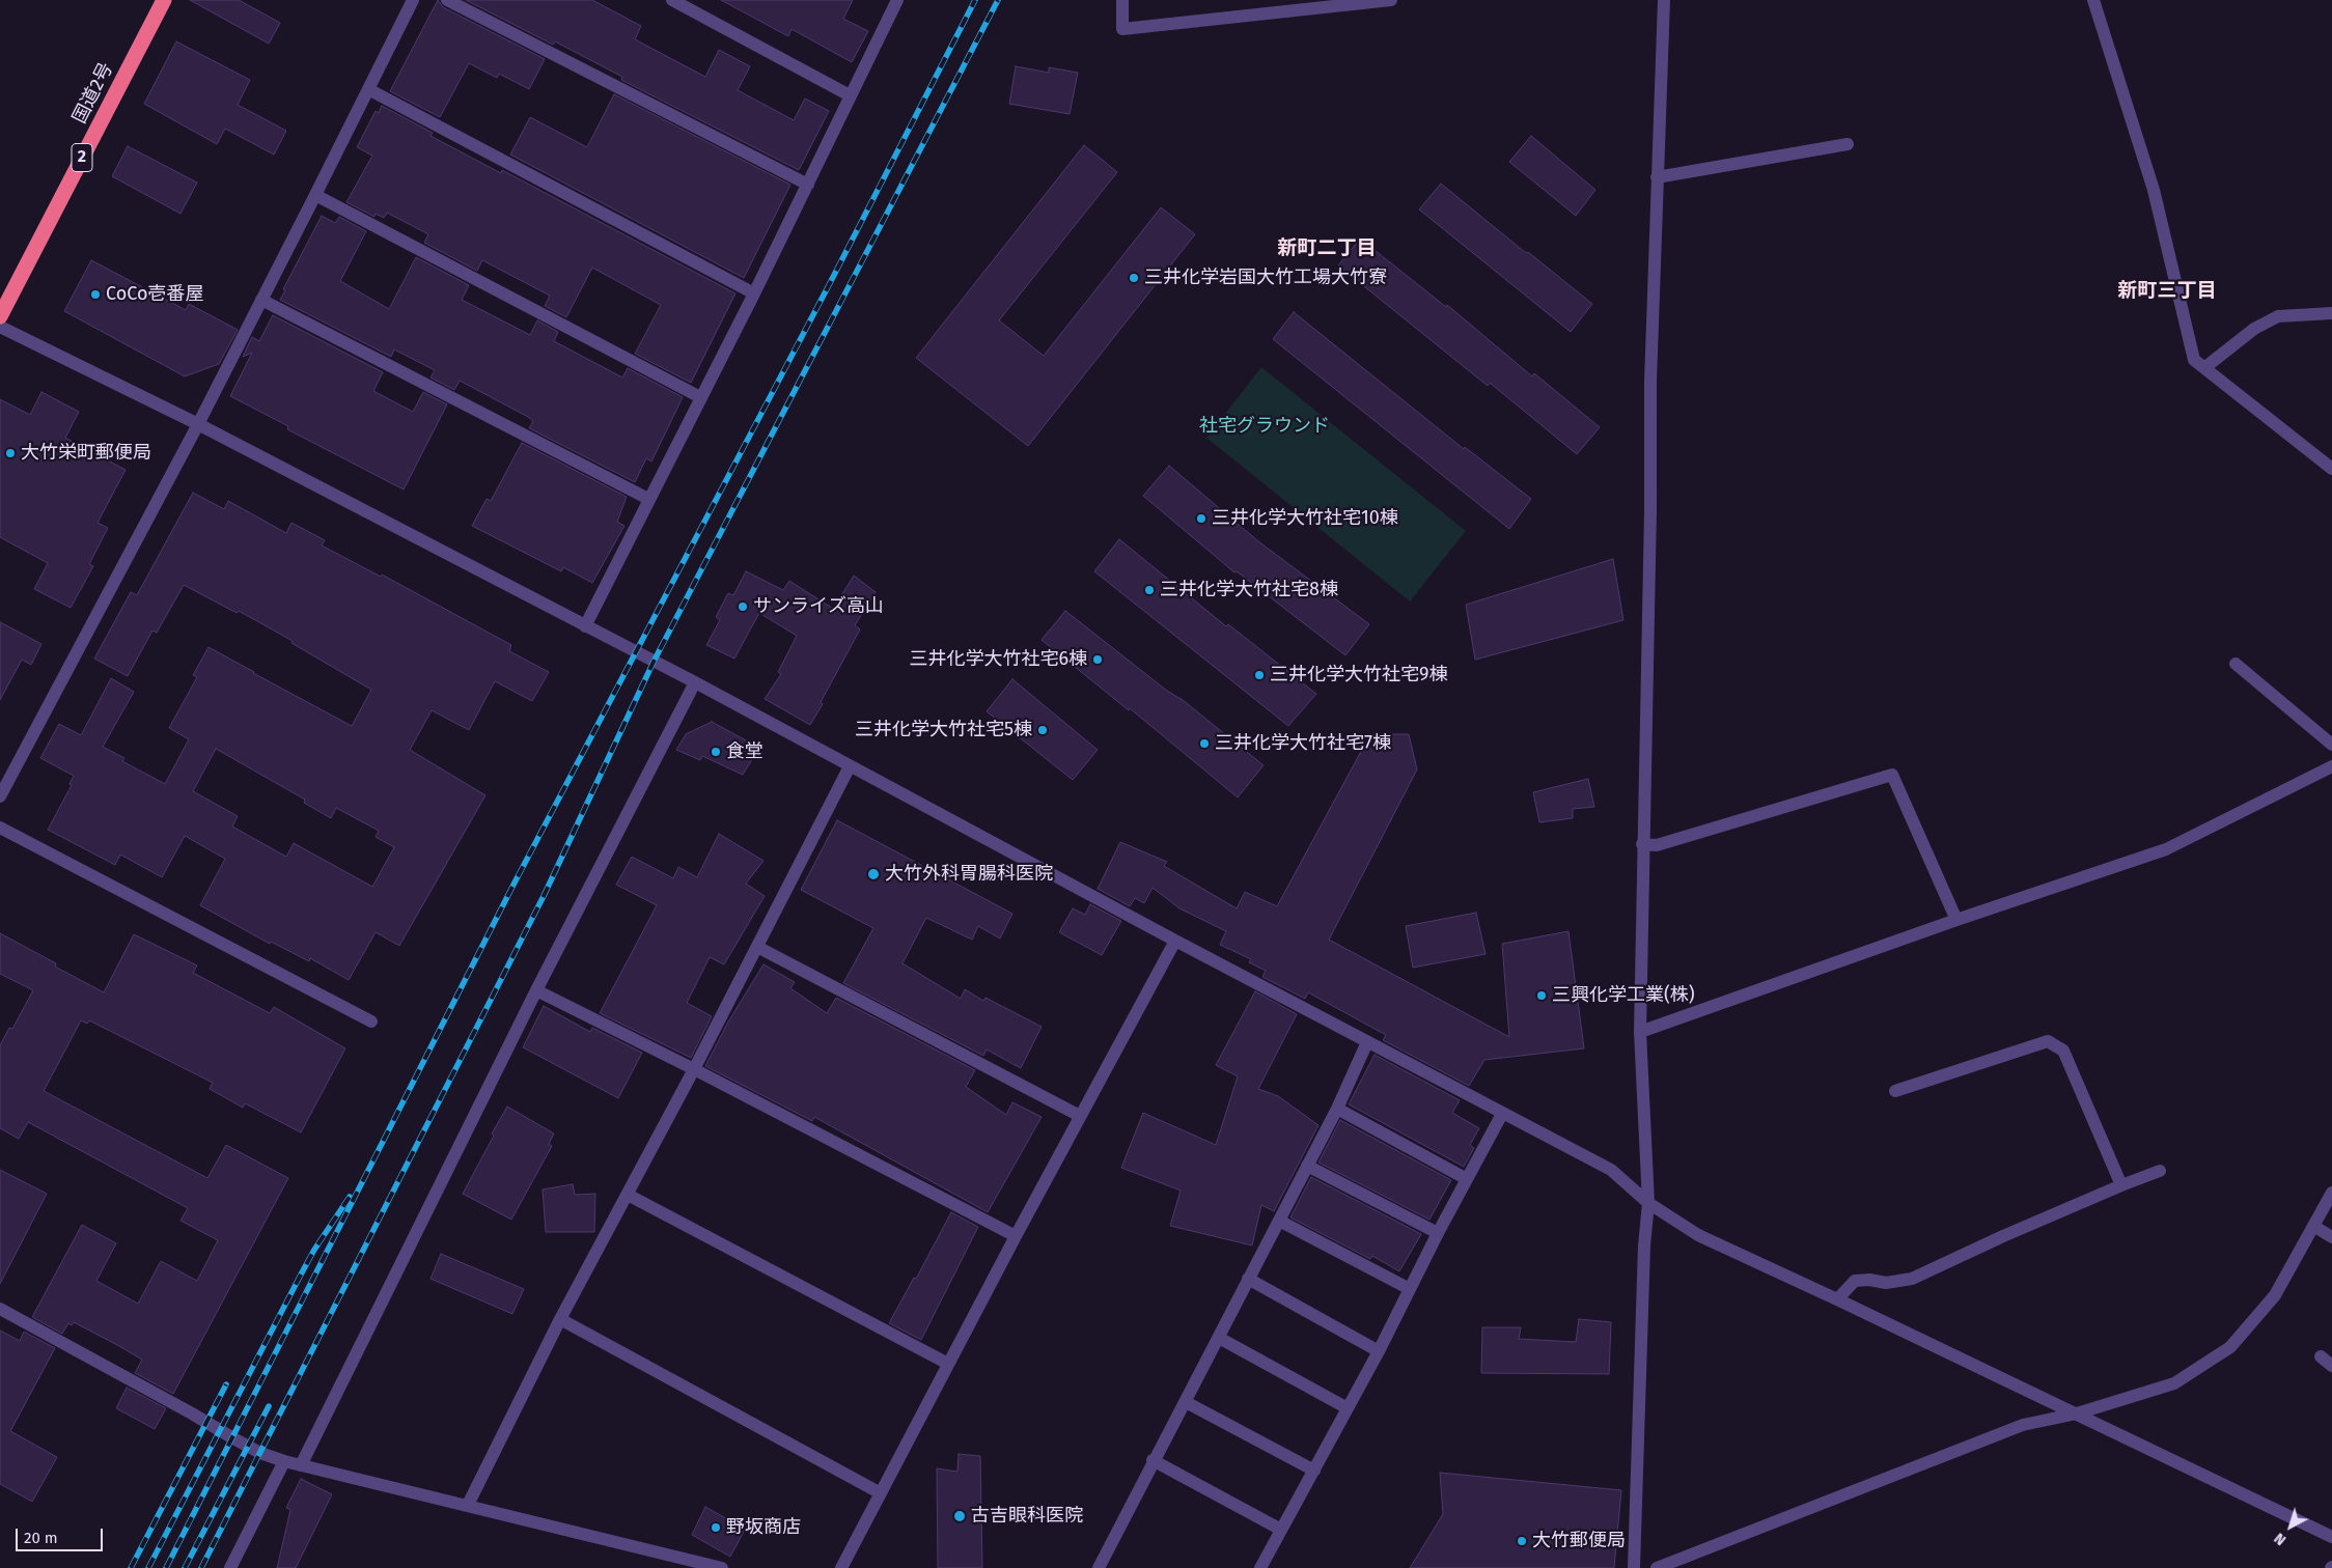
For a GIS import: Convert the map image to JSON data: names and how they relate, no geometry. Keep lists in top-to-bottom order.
{
  "streets": {
    "highway": ["国道2号", "2"]
  },
  "districts": ["新町二丁目", "新町三丁目"],
  "parks": ["社宅グラウンド"],
  "places": [
    "三井化学岩国大竹工場大竹寮",
    "CoCo壱番屋",
    "大竹栄町郵便局",
    "三井化学大竹社宅10棟",
    "三井化学大竹社宅8棟",
    "サンライズ高山",
    "三井化学大竹社宅6棟",
    "三井化学大竹社宅9棟",
    "三井化学大竹社宅5棟",
    "三井化学大竹社宅7棟",
    "食堂",
    "大竹外科胃腸科医院",
    "三興化学工業(株)",
    "古吉眼科医院",
    "野坂商店",
    "大竹郵便局"
  ],
  "scale_bar": "20 m",
  "north": "bottom left"
}
